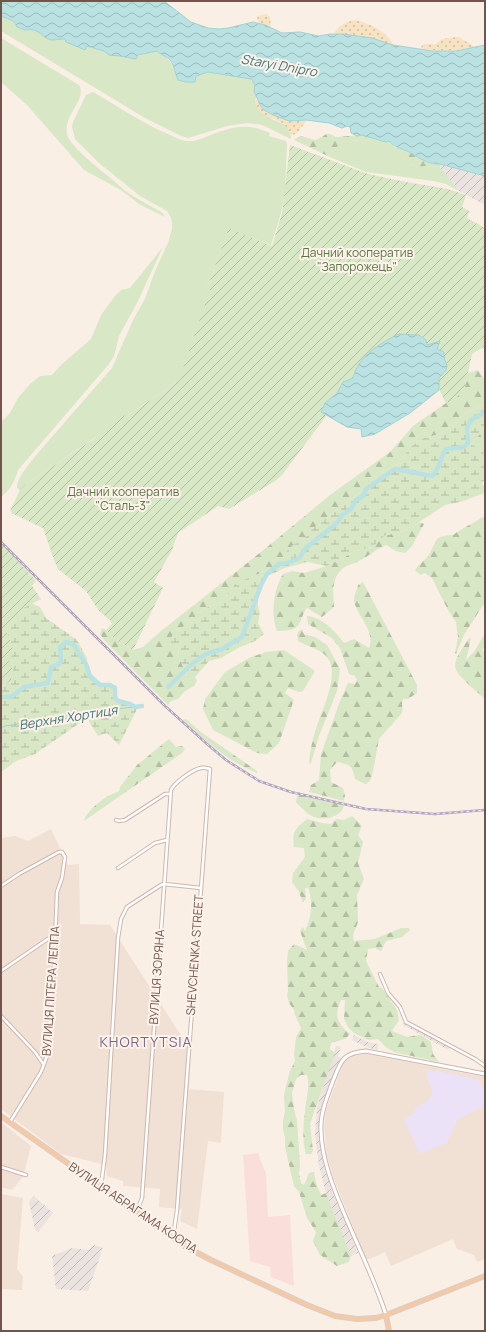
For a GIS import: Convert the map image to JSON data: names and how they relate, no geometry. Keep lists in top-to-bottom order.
{
  "streets": {
    "main road": ["ВУЛИЦЯ АБРАГАМА КООПА"],
    "street": ["SHEVCHENKA STREET", "ВУЛИЦЯ ЗОРЯНА", "ВУЛИЦЯ ПІТЕРА ЛЕППА"]
  },
  "crossings": [
    ["SHEVCHENKA STREET", "ВУЛИЦЯ ЗОРЯНА"],
    ["SHEVCHENKA STREET", "ВУЛИЦЯ АБРАГАМА КООПА"],
    ["ВУЛИЦЯ ЗОРЯНА", "ВУЛИЦЯ АБРАГАМА КООПА"],
    ["ВУЛИЦЯ ПІТЕРА ЛЕППА", "ВУЛИЦЯ АБРАГАМА КООПА"]
  ],
  "districts": ["KHORTYTSIA"],
  "water": ["Staryi Dnipro", "Верхня Хортиця"],
  "parks": ["Дачний кооператив \"Запорожець\"", "Дачний кооператив \"Сталь-3\""]
}
